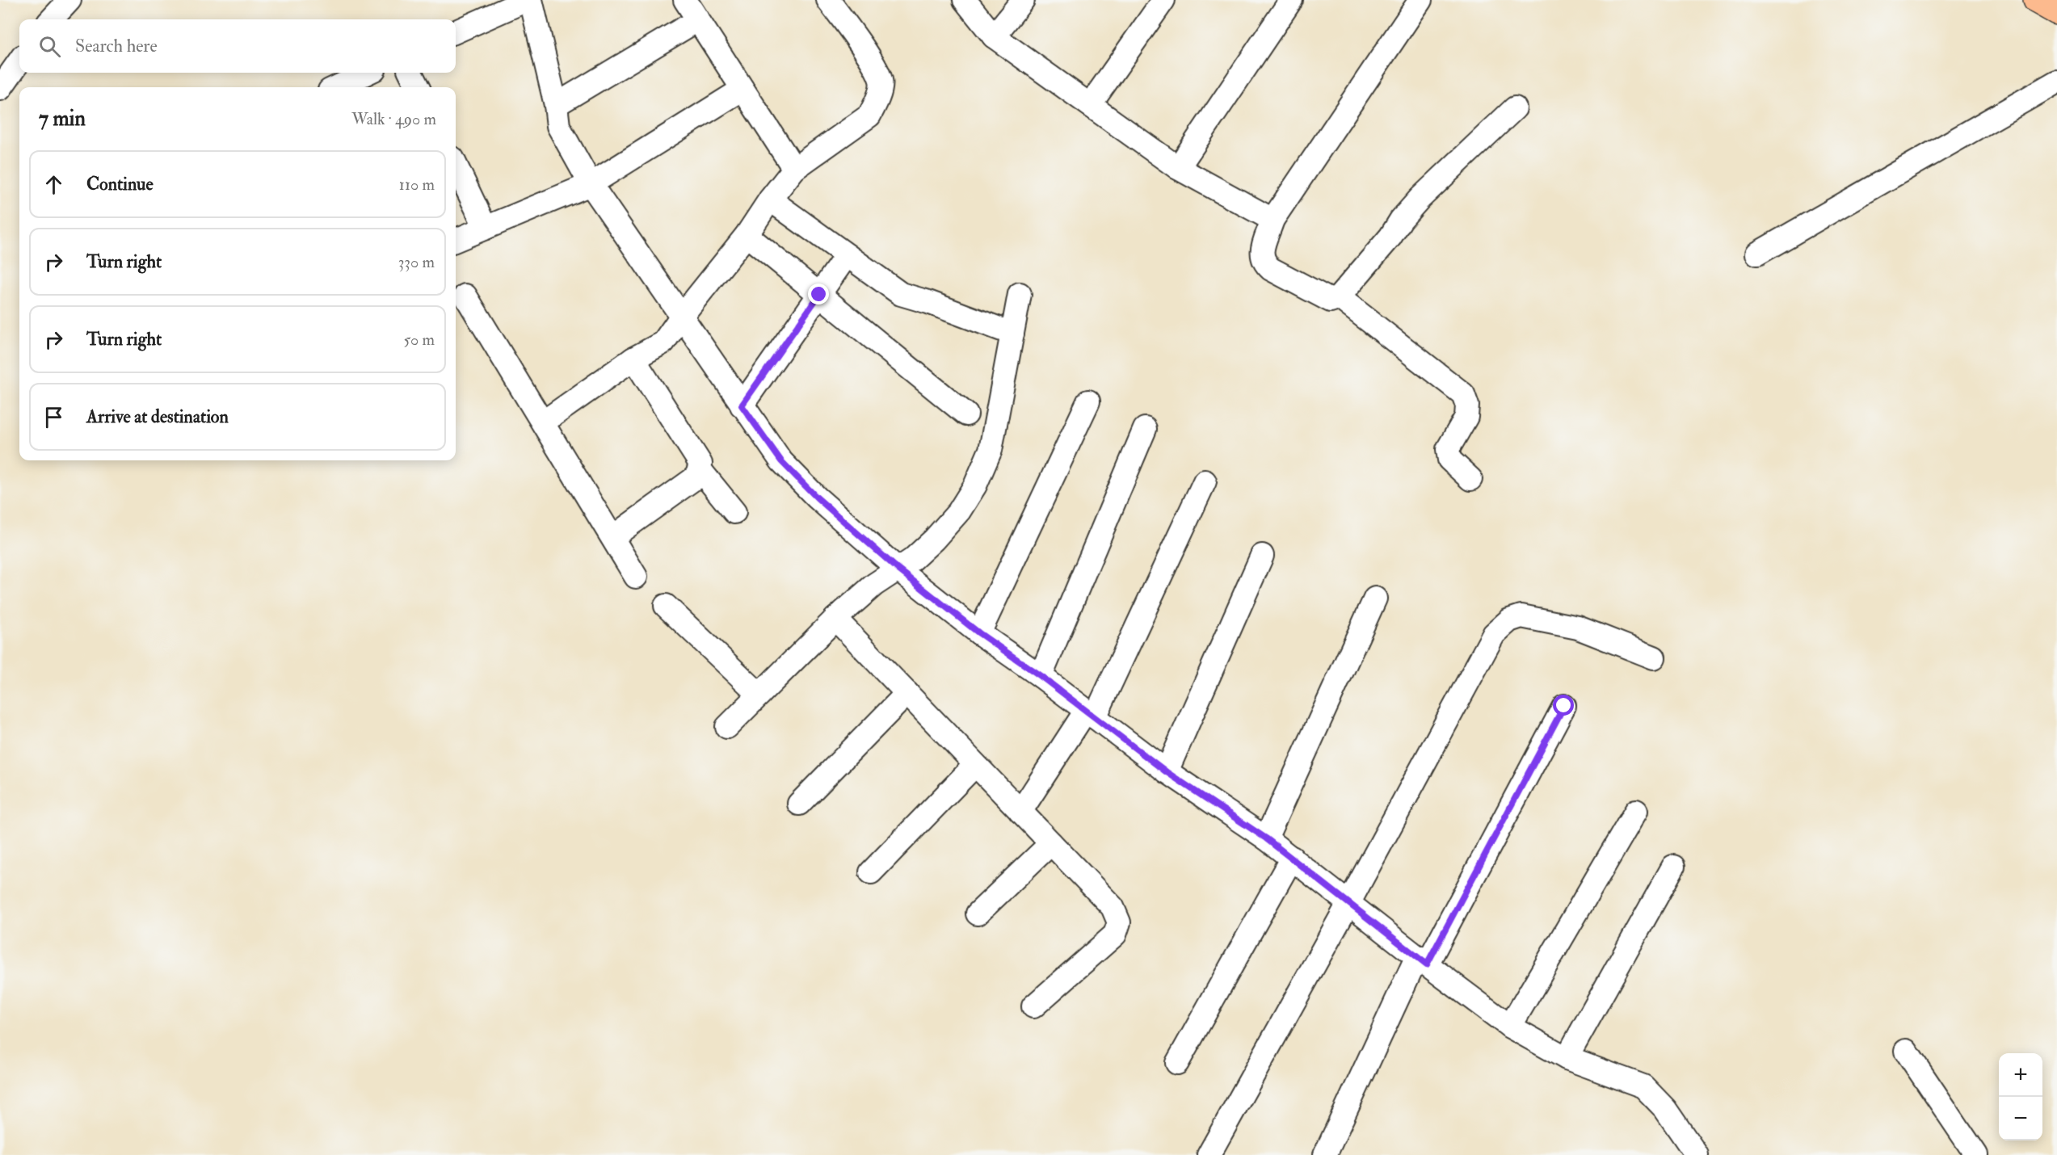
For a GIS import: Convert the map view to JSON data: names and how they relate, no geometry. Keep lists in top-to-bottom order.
{
  "page": {
    "search": "Search here",
    "heading": ["7 min", "Walk · 490 m"],
    "list": [
      ["Continue", "110 m"],
      ["Turn right", "330 m"],
      ["Turn right", "50 m"],
      "Arrive at destination"
    ],
    "map_buttons": ["+", "−"]
  }
}
